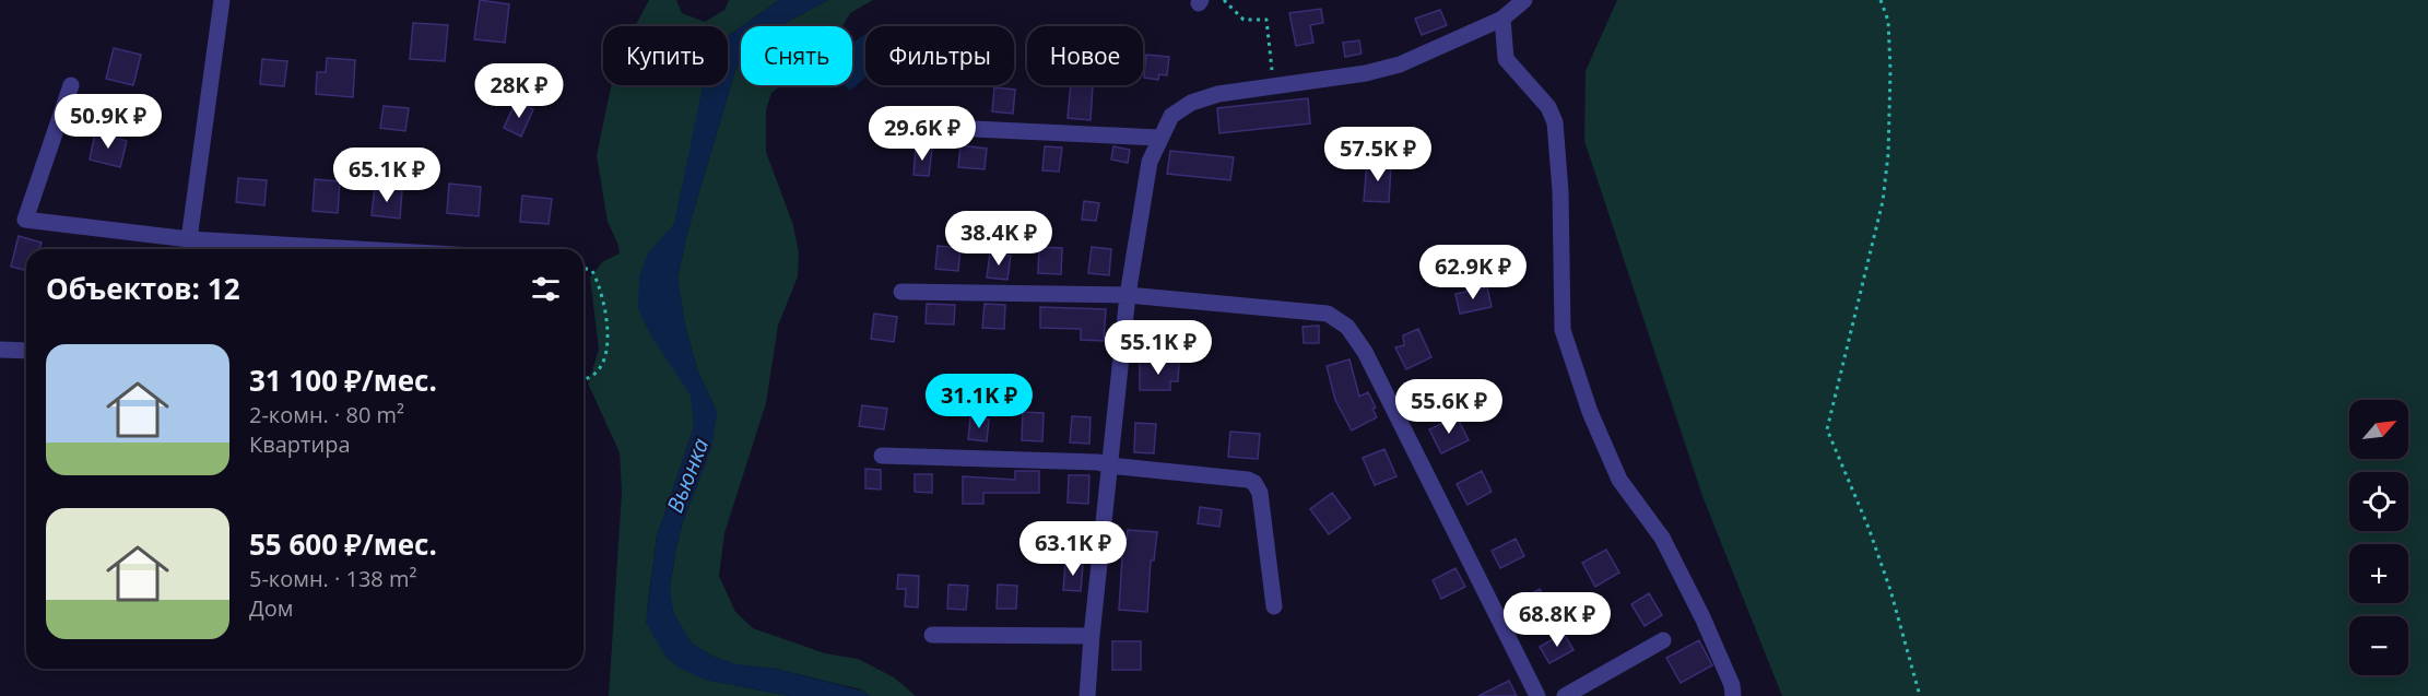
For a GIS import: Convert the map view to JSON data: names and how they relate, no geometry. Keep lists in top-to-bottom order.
{
  "water": ["Вьюнка"],
  "north": "top right",
  "page": {
    "chip": [
      "Купить",
      "Снять",
      "Фильтры",
      "Новое"
    ],
    "price": [
      "28K ₽",
      "50.9K ₽",
      "29.6K ₽",
      "57.5K ₽",
      "65.1K ₽",
      "38.4K ₽",
      "62.9K ₽",
      "55.1K ₽",
      "31.1K ₽",
      "55.6K ₽",
      "63.1K ₽",
      "68.8K ₽"
    ],
    "heading": "Объектов: 12",
    "list": [
      {
        "name": "31 100 ₽/мес.",
        "note": "2-комн. · 80 m² · Квартира"
      },
      {
        "name": "55 600 ₽/мес.",
        "note": "5-комн. · 138 m² · Дом"
      }
    ],
    "map_buttons": ["+", "−"]
  }
}
